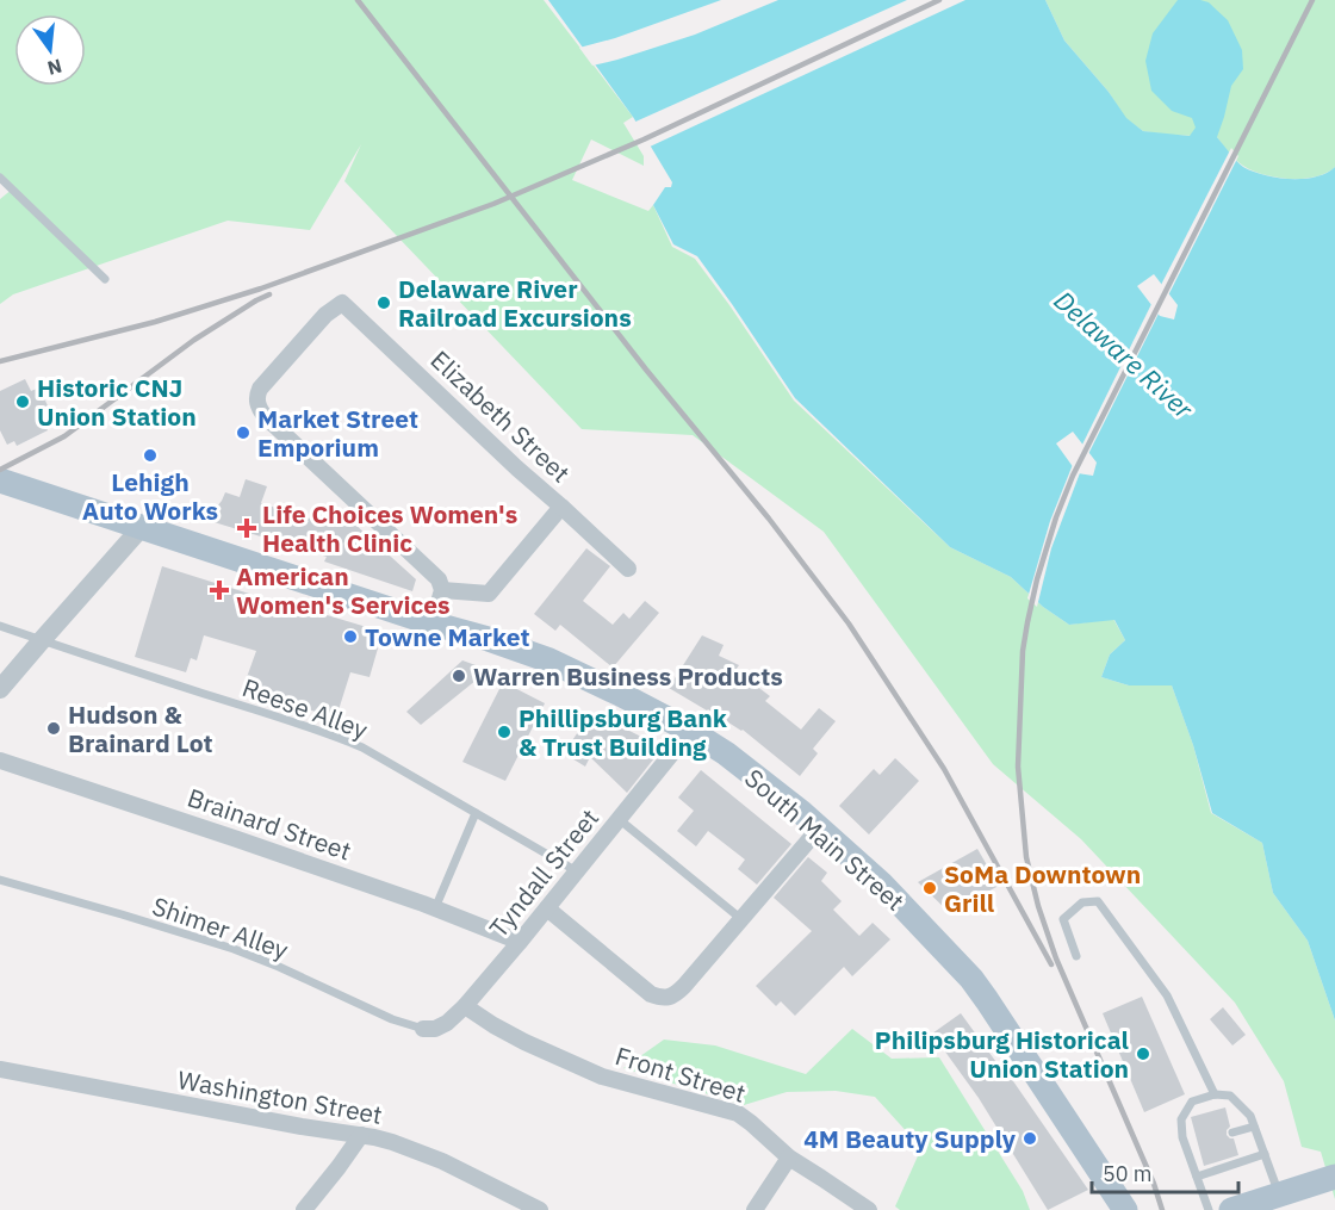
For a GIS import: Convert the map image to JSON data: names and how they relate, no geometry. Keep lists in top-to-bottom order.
{
  "streets": {
    "main road": ["South Main Street"],
    "street": [
      "Elizabeth Street",
      "Brainard Street",
      "Tyndall Street",
      "Front Street",
      "Washington Street"
    ],
    "lane": ["Reese Alley", "Shimer Alley"]
  },
  "crossings": [
    ["Reese Alley", "Tyndall Street"],
    ["Brainard Street", "Tyndall Street"],
    ["South Main Street", "Tyndall Street"],
    ["Tyndall Street", "Shimer Alley"],
    ["Tyndall Street", "Front Street"]
  ],
  "water": ["Delaware River"],
  "places": {
    "other": [
      "Delaware River Railroad Excursions",
      "Historic CNJ Union Station",
      "Market Street Emporium",
      "Lehigh Auto Works",
      "Towne Market",
      "Warren Business Products",
      "Hudson & Brainard Lot",
      "Phillipsburg Bank & Trust Building",
      "SoMa Downtown Grill",
      "Philipsburg Historical Union Station",
      "4M Beauty Supply"
    ],
    "health": ["Life Choices Women's Health Clinic", "American Women's Services"]
  },
  "scale_bar": "50 m",
  "north": "bottom"
}
